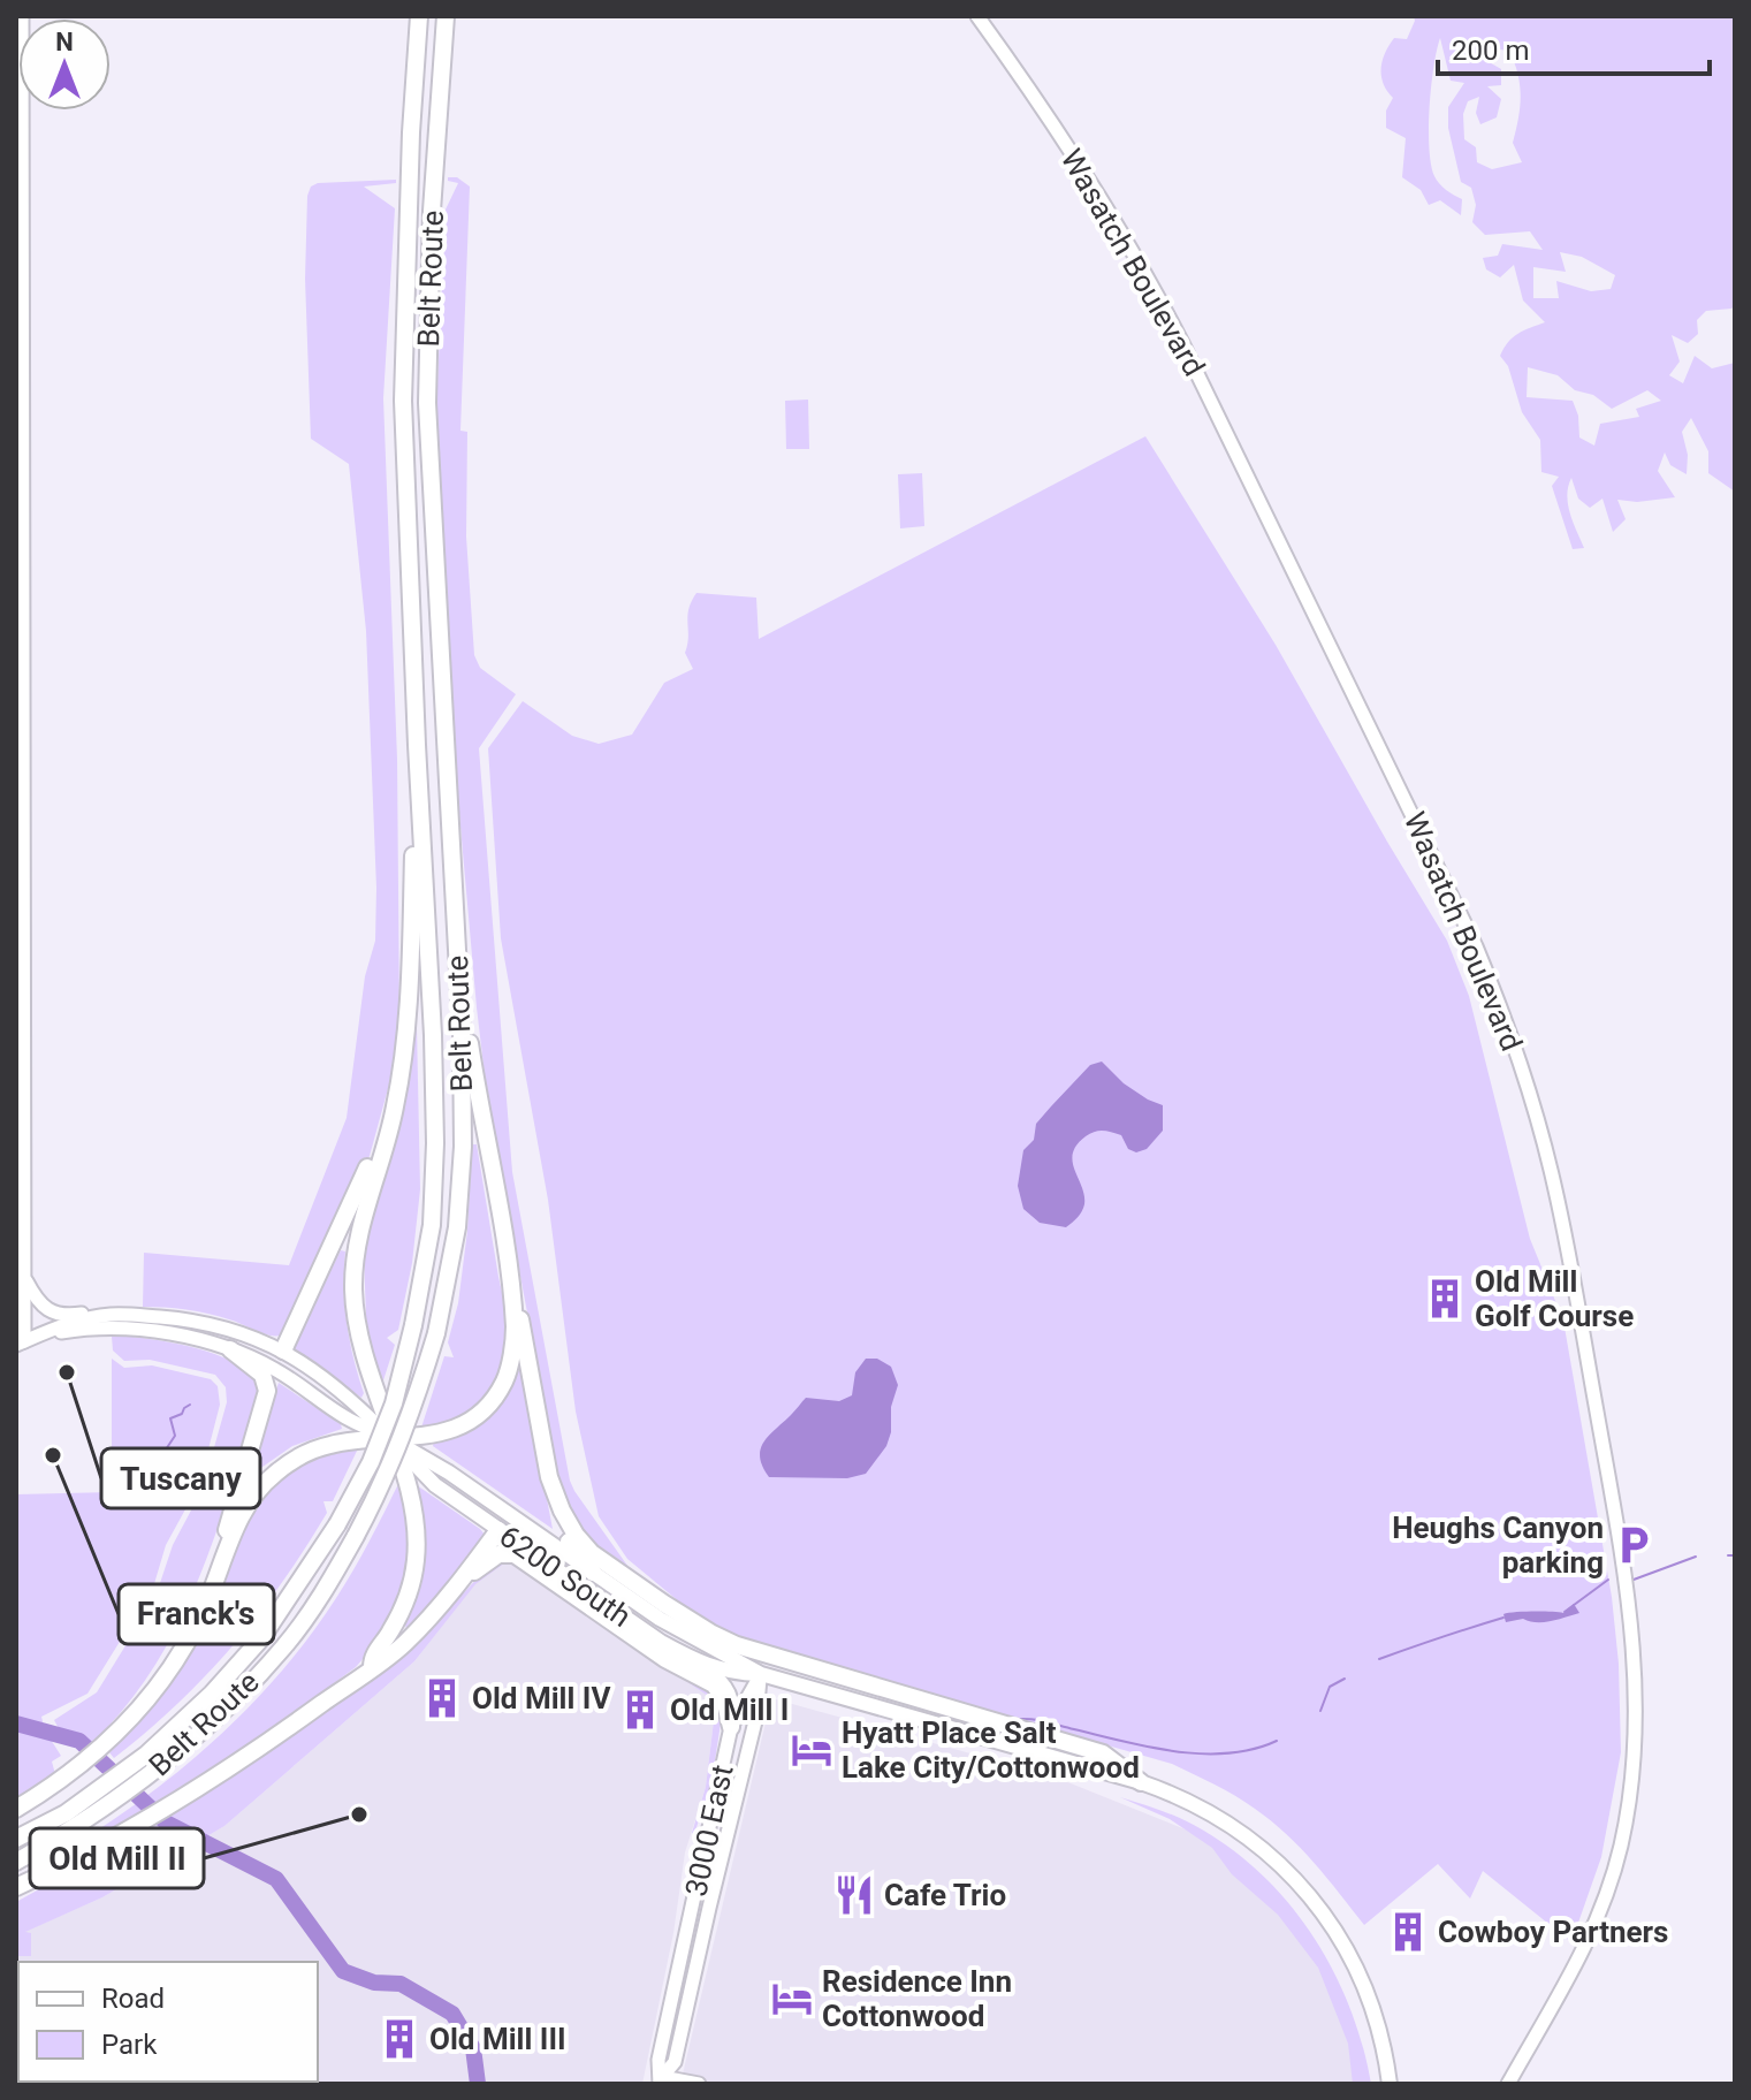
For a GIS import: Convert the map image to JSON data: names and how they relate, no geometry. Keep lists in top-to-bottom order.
{
  "streets": {
    "highway": ["Belt Route"],
    "main road": ["Wasatch Boulevard", "6200 South", "3000 East"]
  },
  "crossings": [
    ["6200 South", "3000 East"]
  ],
  "places": {
    "building": [
      "Old Mill Golf Course",
      "Old Mill IV",
      "Old Mill I",
      "Cowboy Partners",
      "Old Mill III"
    ],
    "other": ["Tuscany", "Franck's", "Old Mill II"],
    "parking": ["Heughs Canyon parking"],
    "hotel": ["Hyatt Place Salt Lake City/Cottonwood", "Residence Inn Cottonwood"],
    "restaurant": ["Cafe Trio"]
  },
  "legend": ["Road", "Park"],
  "scale_bar": "200 m",
  "north": "top"
}
